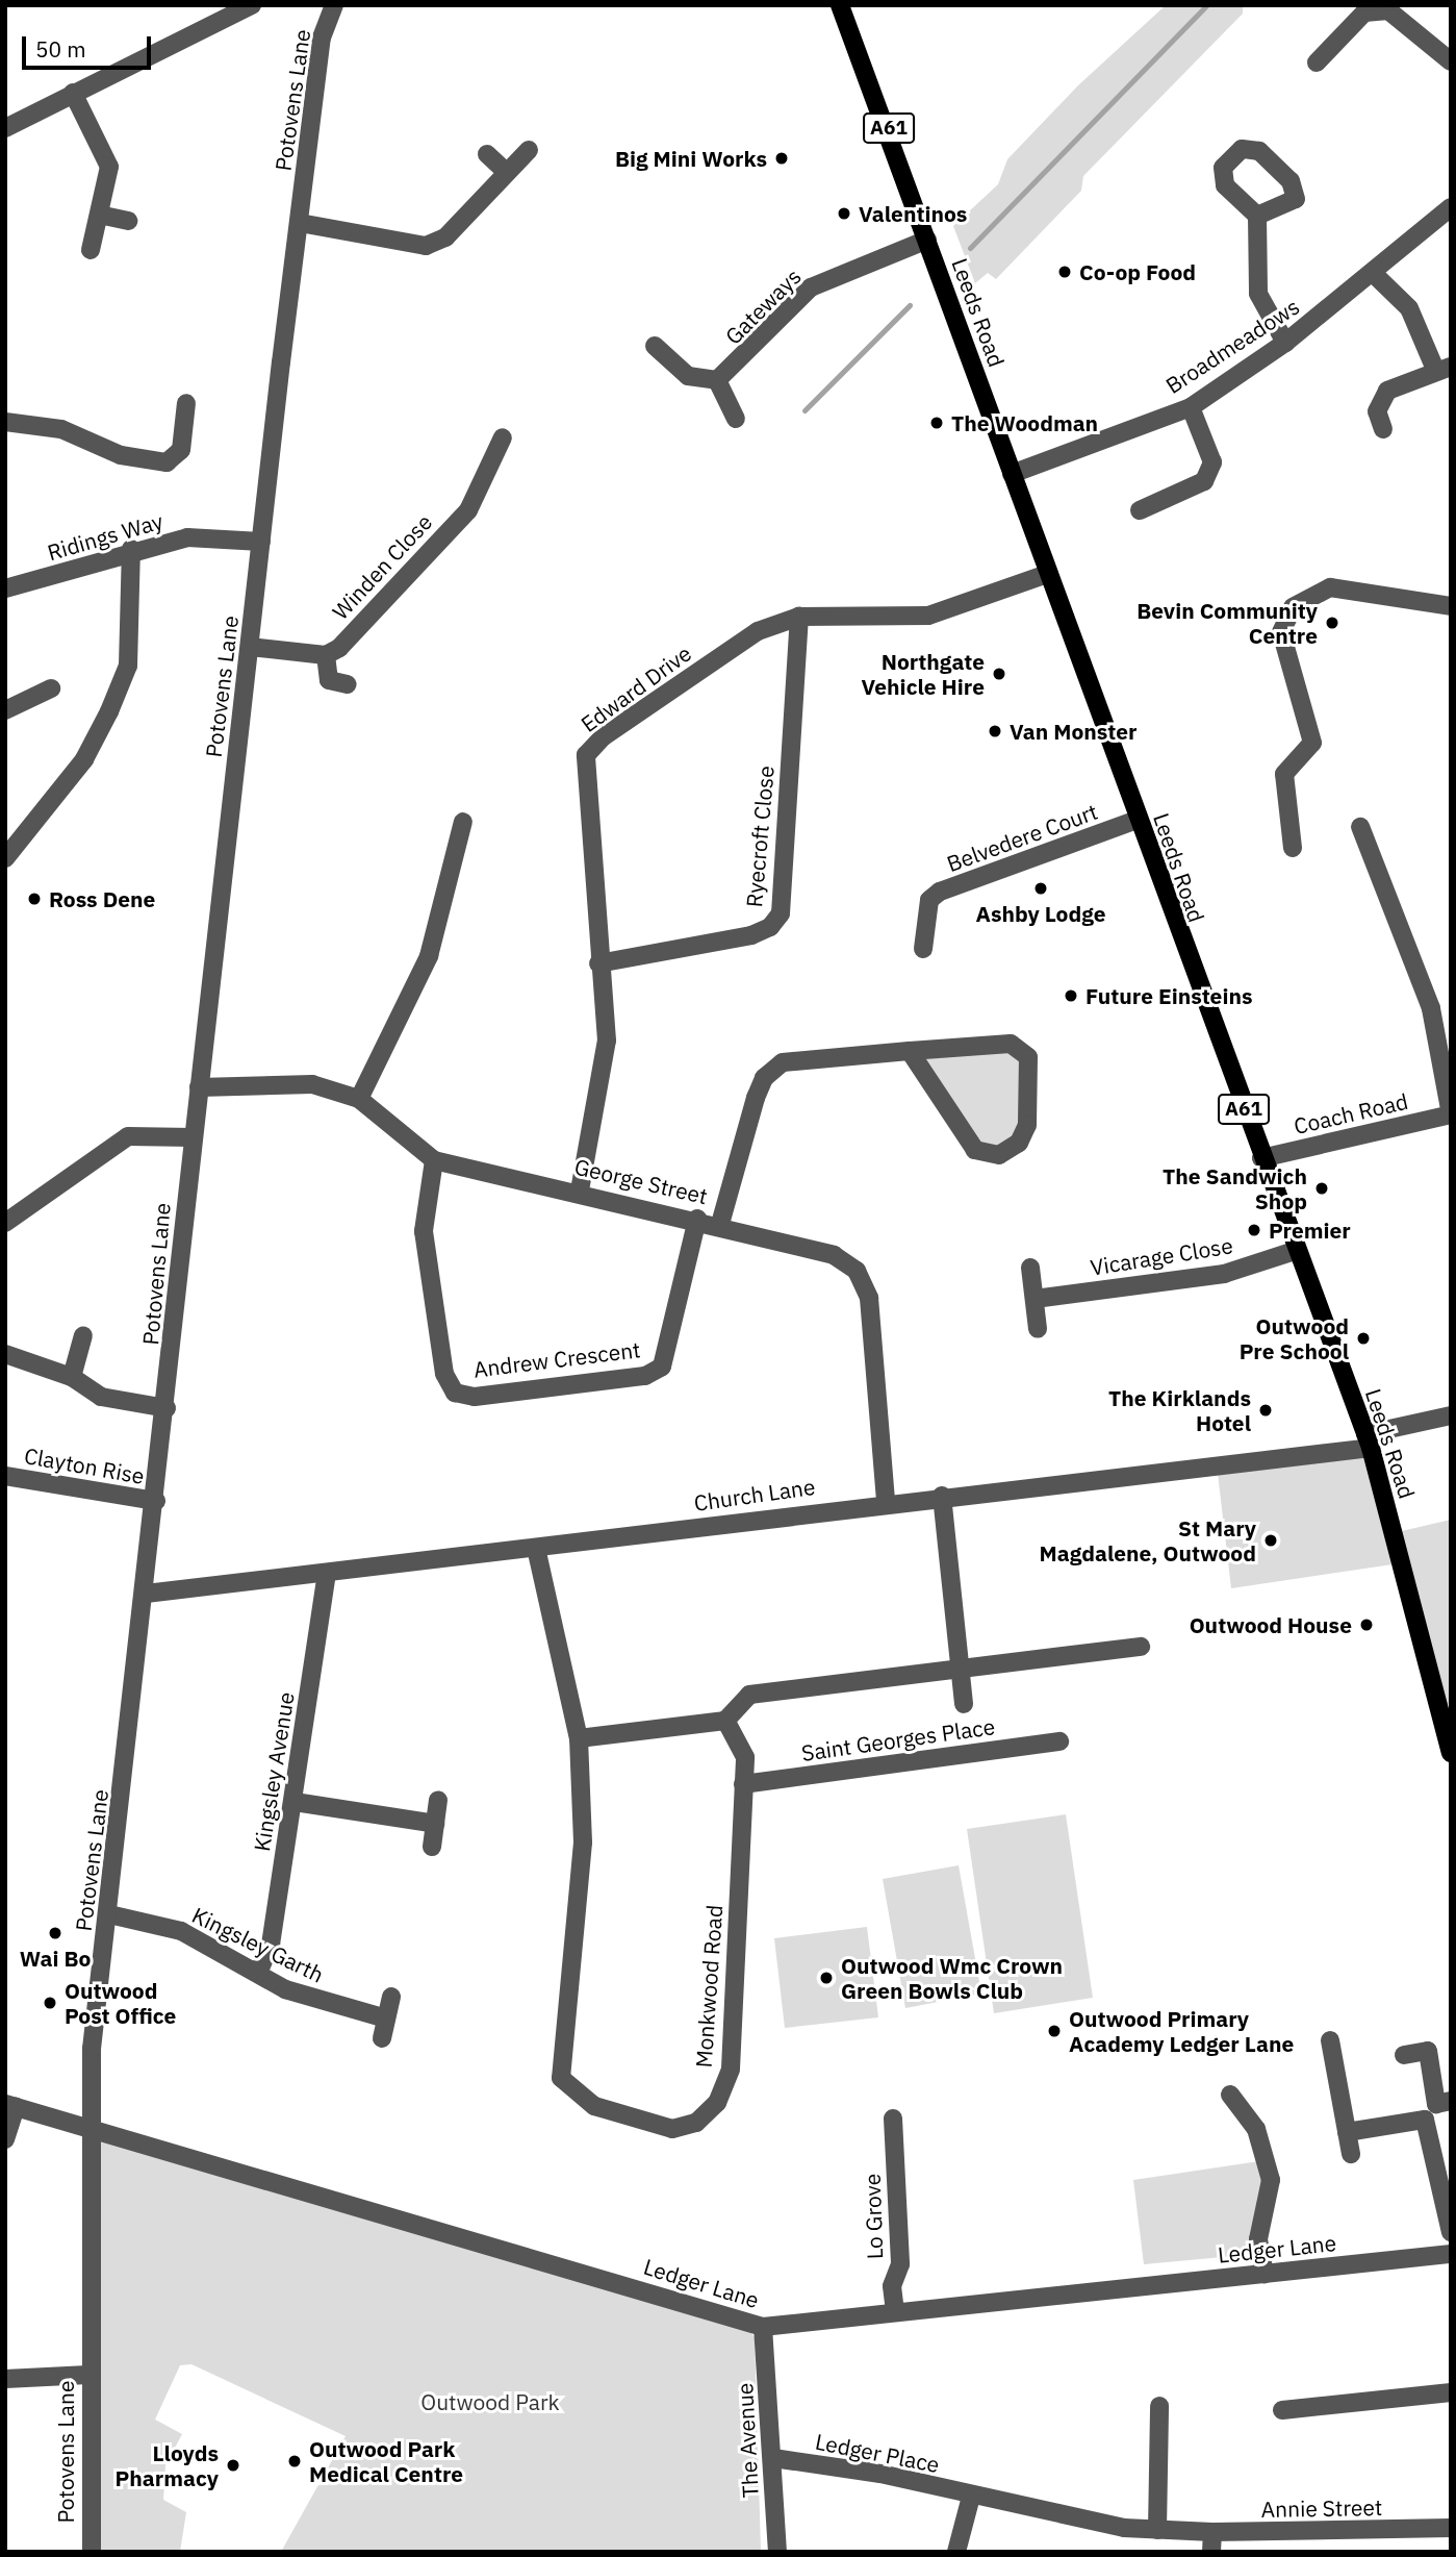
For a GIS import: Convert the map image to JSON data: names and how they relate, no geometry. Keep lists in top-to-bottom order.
{
  "streets": {
    "main road": ["A61", "Leeds Road"],
    "street": [
      "Potovens Lane",
      "Gateways",
      "Broadmeadows",
      "Ridings Way",
      "Winden Close",
      "Edward Drive",
      "Ryecroft Close",
      "Belvedere Court",
      "Coach Road",
      "George Street",
      "Vicarage Close",
      "Andrew Crescent",
      "Clayton Rise",
      "Church Lane",
      "Saint Georges Place",
      "Kingsley Avenue",
      "Kingsley Garth",
      "Monkwood Road",
      "Lo Grove",
      "Ledger Lane",
      "The Avenue",
      "Ledger Place",
      "Annie Street"
    ]
  },
  "crossings": [
    ["Potovens Lane", "Ridings Way"],
    ["Potovens Lane", "George Street"],
    ["Potovens Lane", "Clayton Rise"],
    ["Potovens Lane", "Church Lane"],
    ["Potovens Lane", "Kingsley Garth"],
    ["Potovens Lane", "Ledger Lane"],
    ["Gateways", "Leeds Road"],
    ["Leeds Road", "Broadmeadows"],
    ["Leeds Road", "Edward Drive"],
    ["Leeds Road", "Belvedere Court"],
    ["Leeds Road", "Coach Road"],
    ["Leeds Road", "Vicarage Close"],
    ["Leeds Road", "Church Lane"],
    ["Edward Drive", "Ryecroft Close"],
    ["Edward Drive", "George Street"],
    ["George Street", "Andrew Crescent"],
    ["George Street", "Church Lane"],
    ["Church Lane", "Kingsley Avenue"],
    ["Church Lane", "Monkwood Road"],
    ["Saint Georges Place", "Monkwood Road"],
    ["Kingsley Avenue", "Kingsley Garth"],
    ["Lo Grove", "Ledger Lane"],
    ["Ledger Lane", "The Avenue"],
    ["The Avenue", "Ledger Place"],
    ["Ledger Place", "Annie Street"]
  ],
  "parks": ["Outwood Park"],
  "places": [
    "Big Mini Works",
    "Valentinos",
    "Co-op Food",
    "The Woodman",
    "Bevin Community Centre",
    "Northgate Vehicle Hire",
    "Van Monster",
    "Ashby Lodge",
    "Ross Dene",
    "Future Einsteins",
    "The Sandwich Shop",
    "Premier",
    "Outwood Pre School",
    "The Kirklands Hotel",
    "St Mary Magdalene, Outwood",
    "Outwood House",
    "Wai Bo",
    "Outwood Wmc Crown Green Bowls Club",
    "Outwood Post Office",
    "Outwood Primary Academy Ledger Lane",
    "Outwood Park Medical Centre",
    "Lloyds Pharmacy"
  ],
  "scale_bar": "50 m"
}
